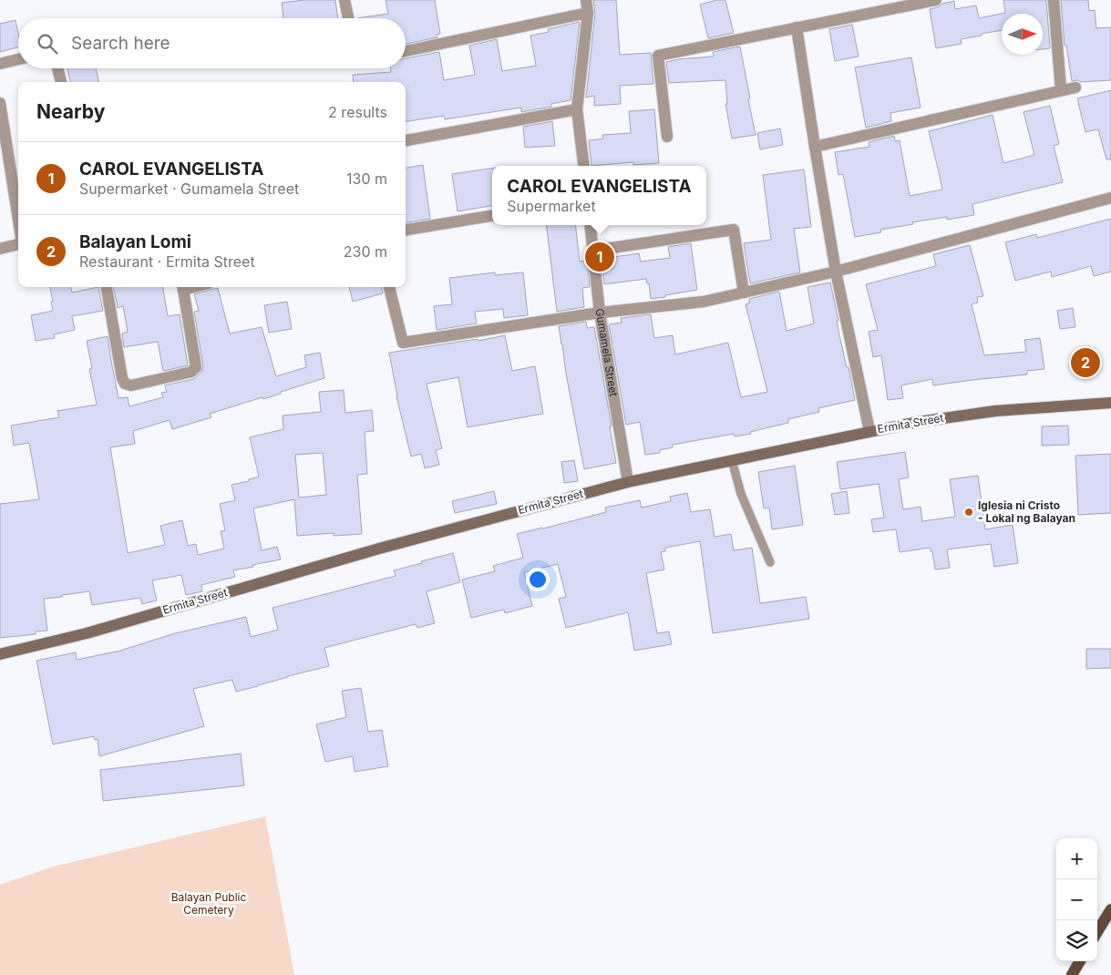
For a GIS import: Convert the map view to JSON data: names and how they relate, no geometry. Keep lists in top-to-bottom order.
{
  "streets": {
    "main road": ["Ermita Street"],
    "street": ["Gumamela Street"]
  },
  "crossings": [
    ["Gumamela Street", "Ermita Street"]
  ],
  "parks": ["Balayan Public Cemetery"],
  "places": ["Iglesia ni Cristo - Lokal ng Balayan"],
  "north": "right",
  "page": {
    "search": "Search here",
    "heading": ["Nearby", "2 results"],
    "list": [
      {
        "mark": "1",
        "name": "CAROL EVANGELISTA",
        "note": "Supermarket · Gumamela Street",
        "value": "130 m"
      },
      {
        "mark": "2",
        "name": "Balayan Lomi",
        "note": "Restaurant · Ermita Street",
        "value": "230 m"
      }
    ],
    "popup": ["CAROL EVANGELISTA", "Supermarket"],
    "pins": ["1", "2"],
    "map_buttons": ["+", "−"]
  }
}
